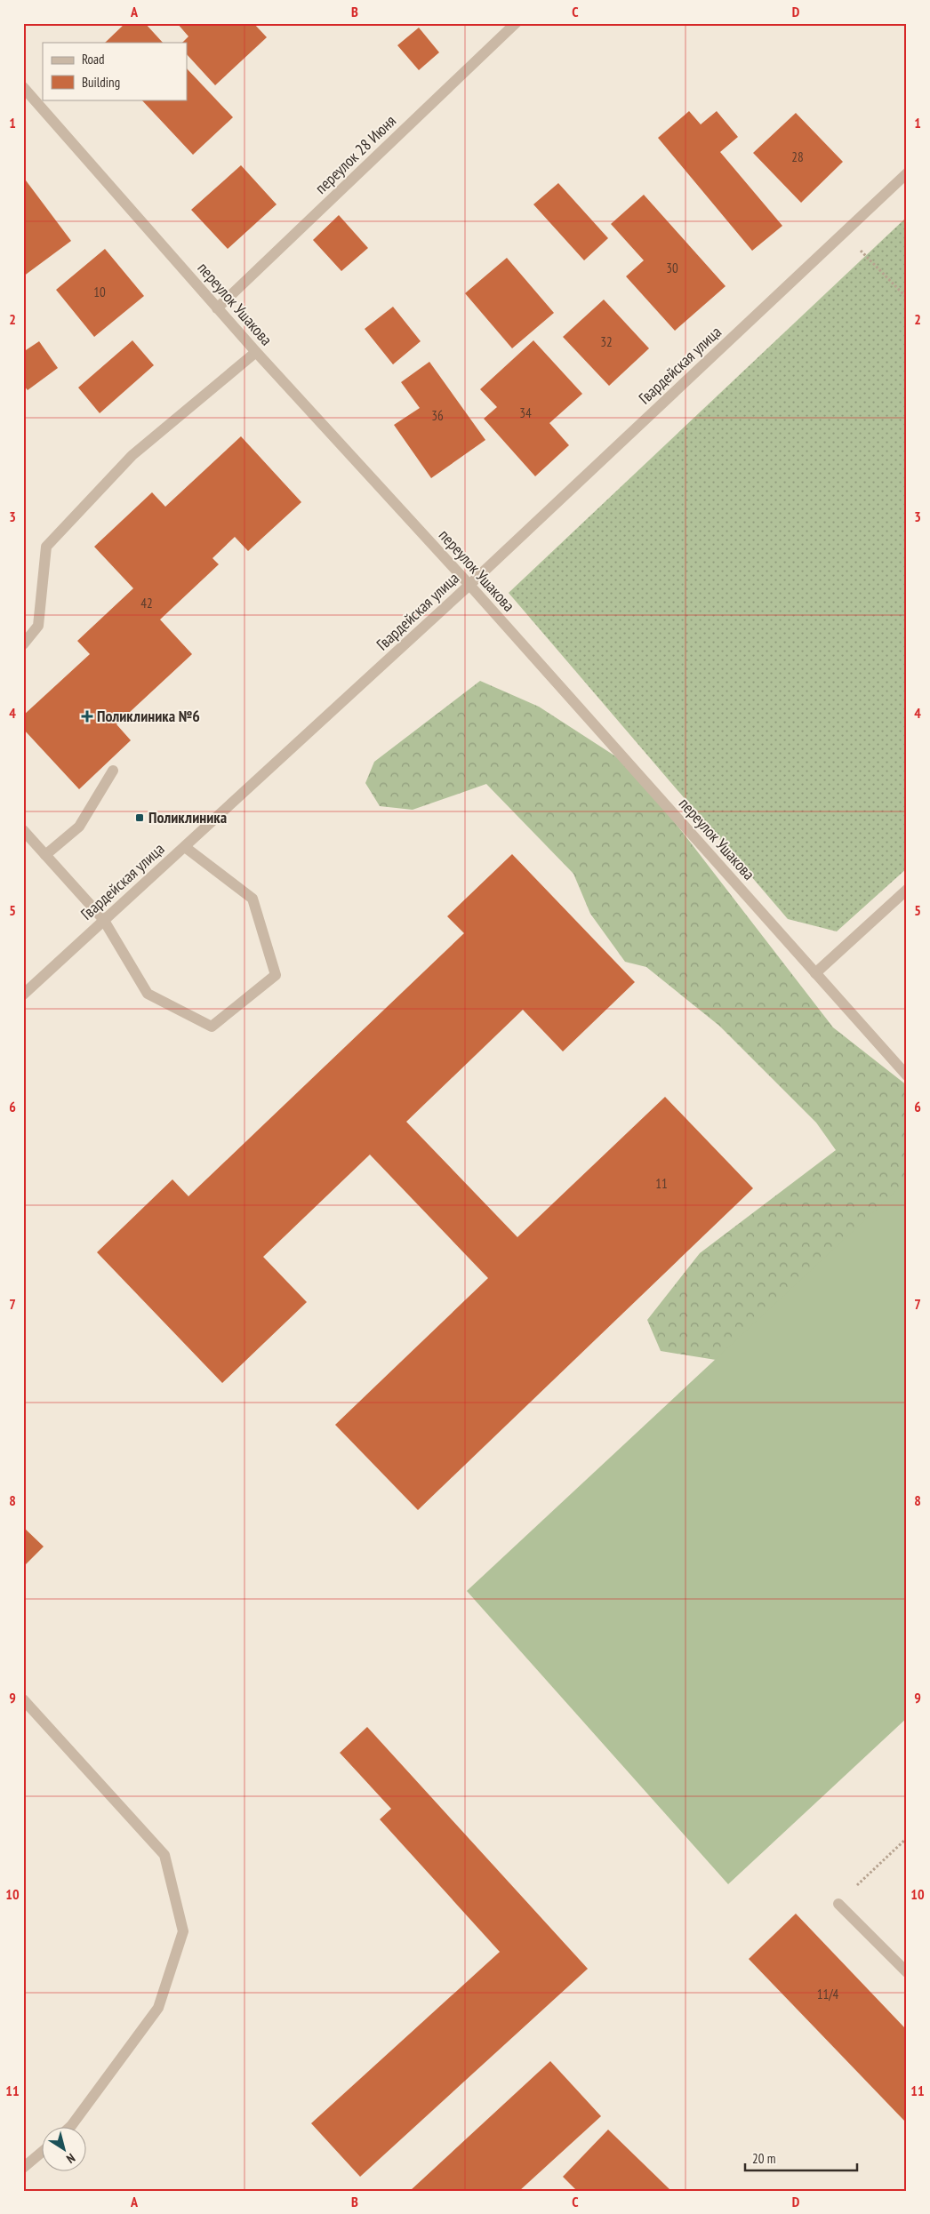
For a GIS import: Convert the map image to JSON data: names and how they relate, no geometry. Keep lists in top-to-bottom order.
{
  "streets": {
    "street": ["переулок 28 Июня", "переулок Ушакова", "Гвардейская улица"]
  },
  "crossings": [
    ["переулок 28 Июня", "переулок Ушакова"],
    ["переулок Ушакова", "Гвардейская улица"]
  ],
  "places": {
    "health": ["Поликлиника №6"],
    "transit": ["Поликлиника"]
  },
  "house_numbers": [
    "28",
    "30",
    "10",
    "32",
    "34",
    "36",
    "42",
    "11",
    "11/4"
  ],
  "legend": ["Road", "Building"],
  "scale_bar": "20 m",
  "north": "bottom right",
  "grid": {
    "columns": [
      "A",
      "B",
      "C",
      "D"
    ],
    "rows": [
      "1",
      "2",
      "3",
      "4",
      "5",
      "6",
      "7",
      "8",
      "9",
      "10",
      "11"
    ]
  }
}
